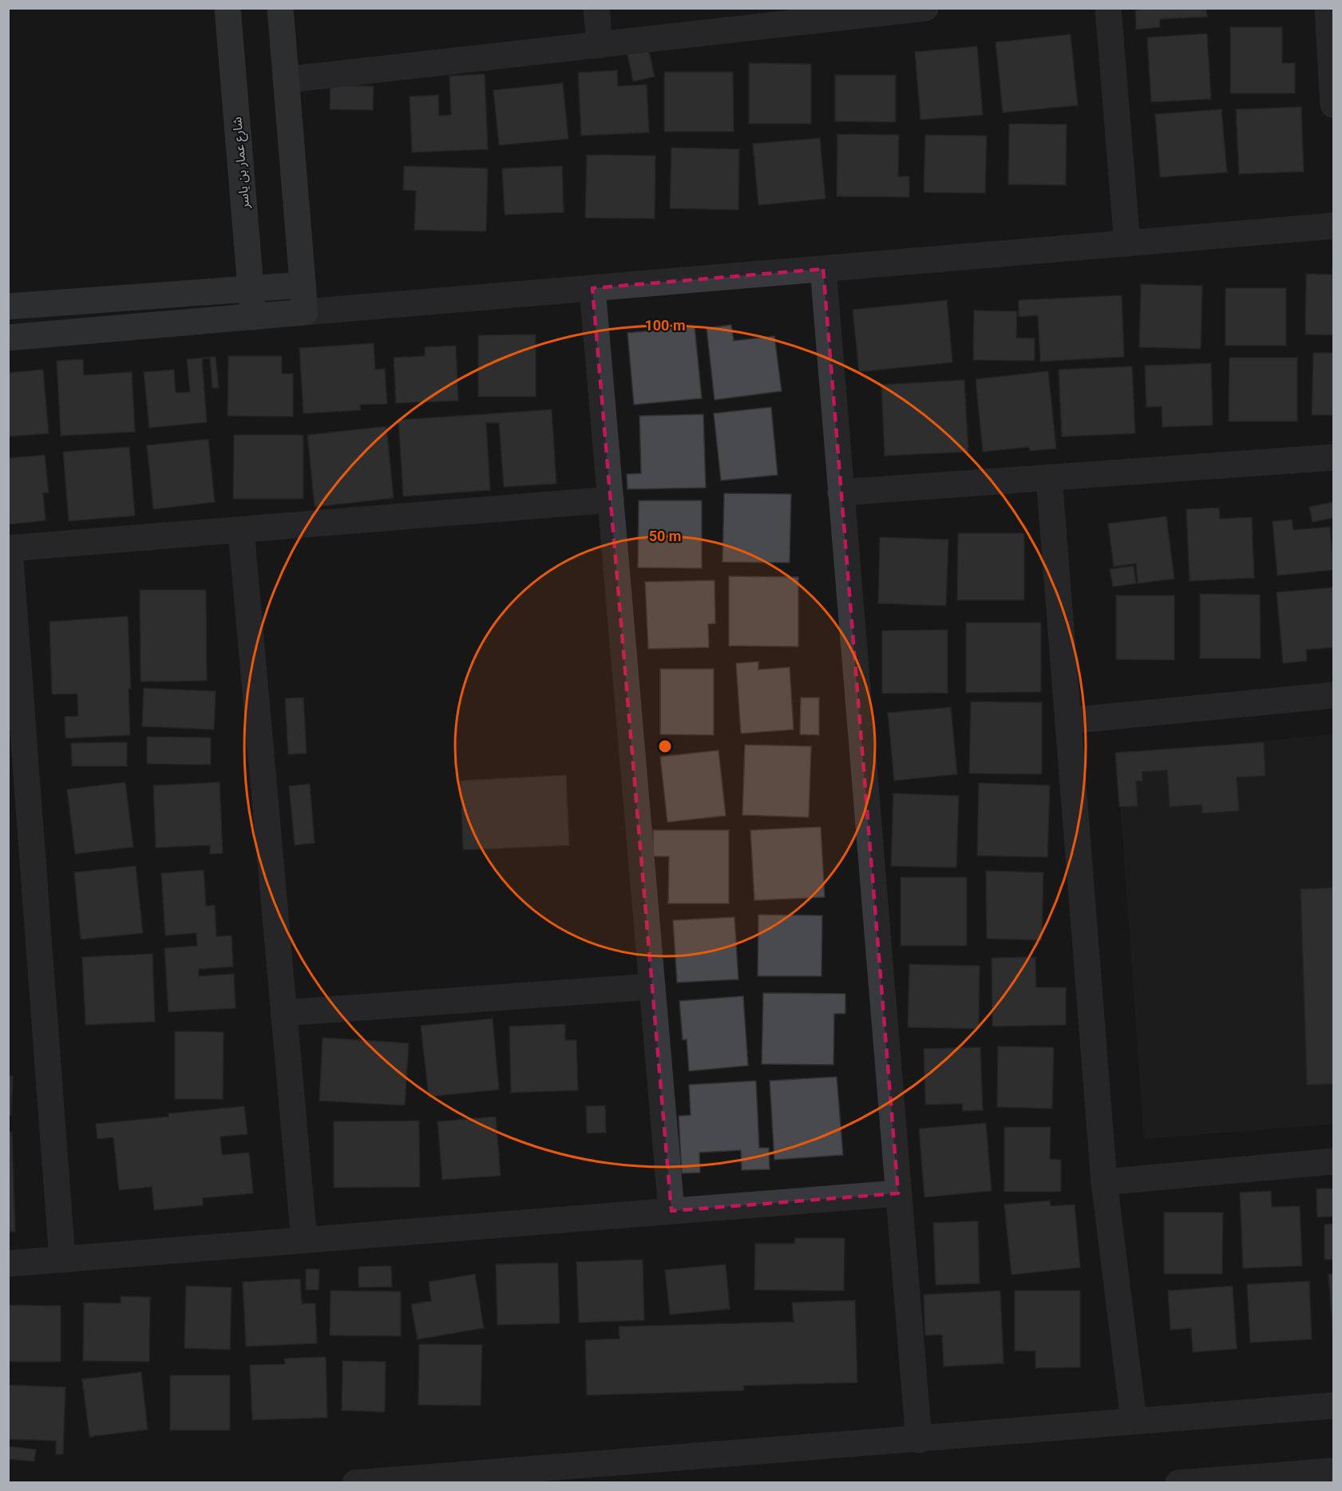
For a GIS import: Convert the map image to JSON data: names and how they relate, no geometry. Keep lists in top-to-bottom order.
{
  "streets": {
    "street": ["شارع عمار بن ياسر"]
  },
  "rings": ["100 m", "50 m"]
}
